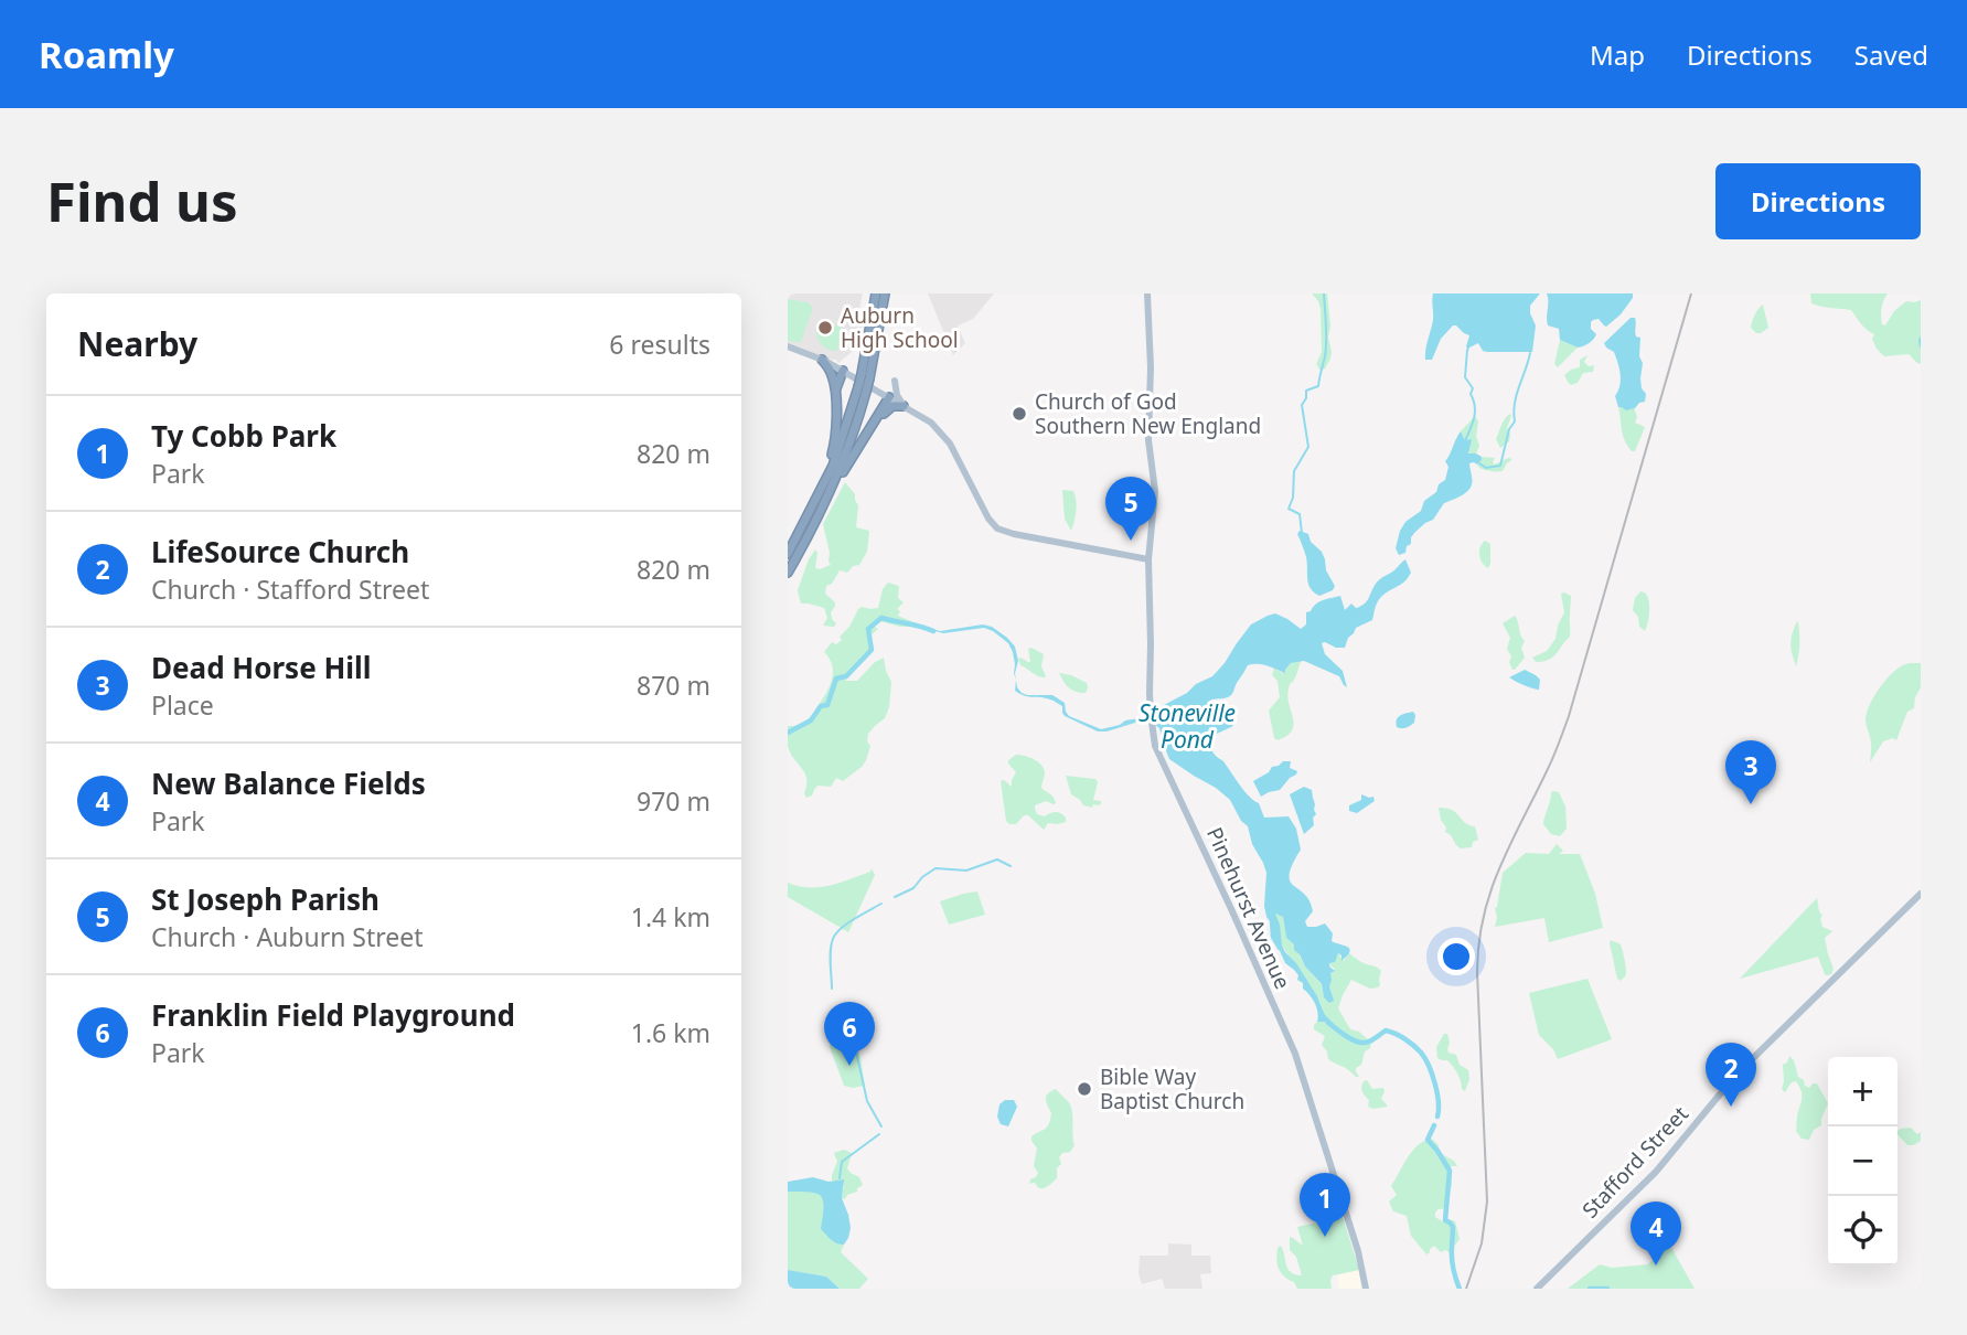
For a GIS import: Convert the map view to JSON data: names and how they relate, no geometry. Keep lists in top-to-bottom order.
{
  "streets": {
    "main road": ["Pinehurst Avenue", "Stafford Street"]
  },
  "water": ["Stoneville Pond"],
  "places": ["Auburn High School", "Church of God Southern New England", "Bible Way Baptist Church"],
  "page": {
    "header": "Roamly",
    "nav": ["Map", "Directions", "Saved"],
    "buttons": "Directions",
    "title": "Find us",
    "heading": ["Nearby", "6 results"],
    "list": [
      {
        "mark": "1",
        "name": "Ty Cobb Park",
        "note": "Park",
        "value": "820 m"
      },
      {
        "mark": "2",
        "name": "LifeSource Church",
        "note": "Church · Stafford Street",
        "value": "820 m"
      },
      {
        "mark": "3",
        "name": "Dead Horse Hill",
        "note": "Place",
        "value": "870 m"
      },
      {
        "mark": "4",
        "name": "New Balance Fields",
        "note": "Park",
        "value": "970 m"
      },
      {
        "mark": "5",
        "name": "St Joseph Parish",
        "note": "Church · Auburn Street",
        "value": "1.4 km"
      },
      {
        "mark": "6",
        "name": "Franklin Field Playground",
        "note": "Park",
        "value": "1.6 km"
      }
    ],
    "pins": [
      "5",
      "3",
      "6",
      "2",
      "1",
      "4"
    ],
    "map_buttons": ["+", "−"]
  }
}
